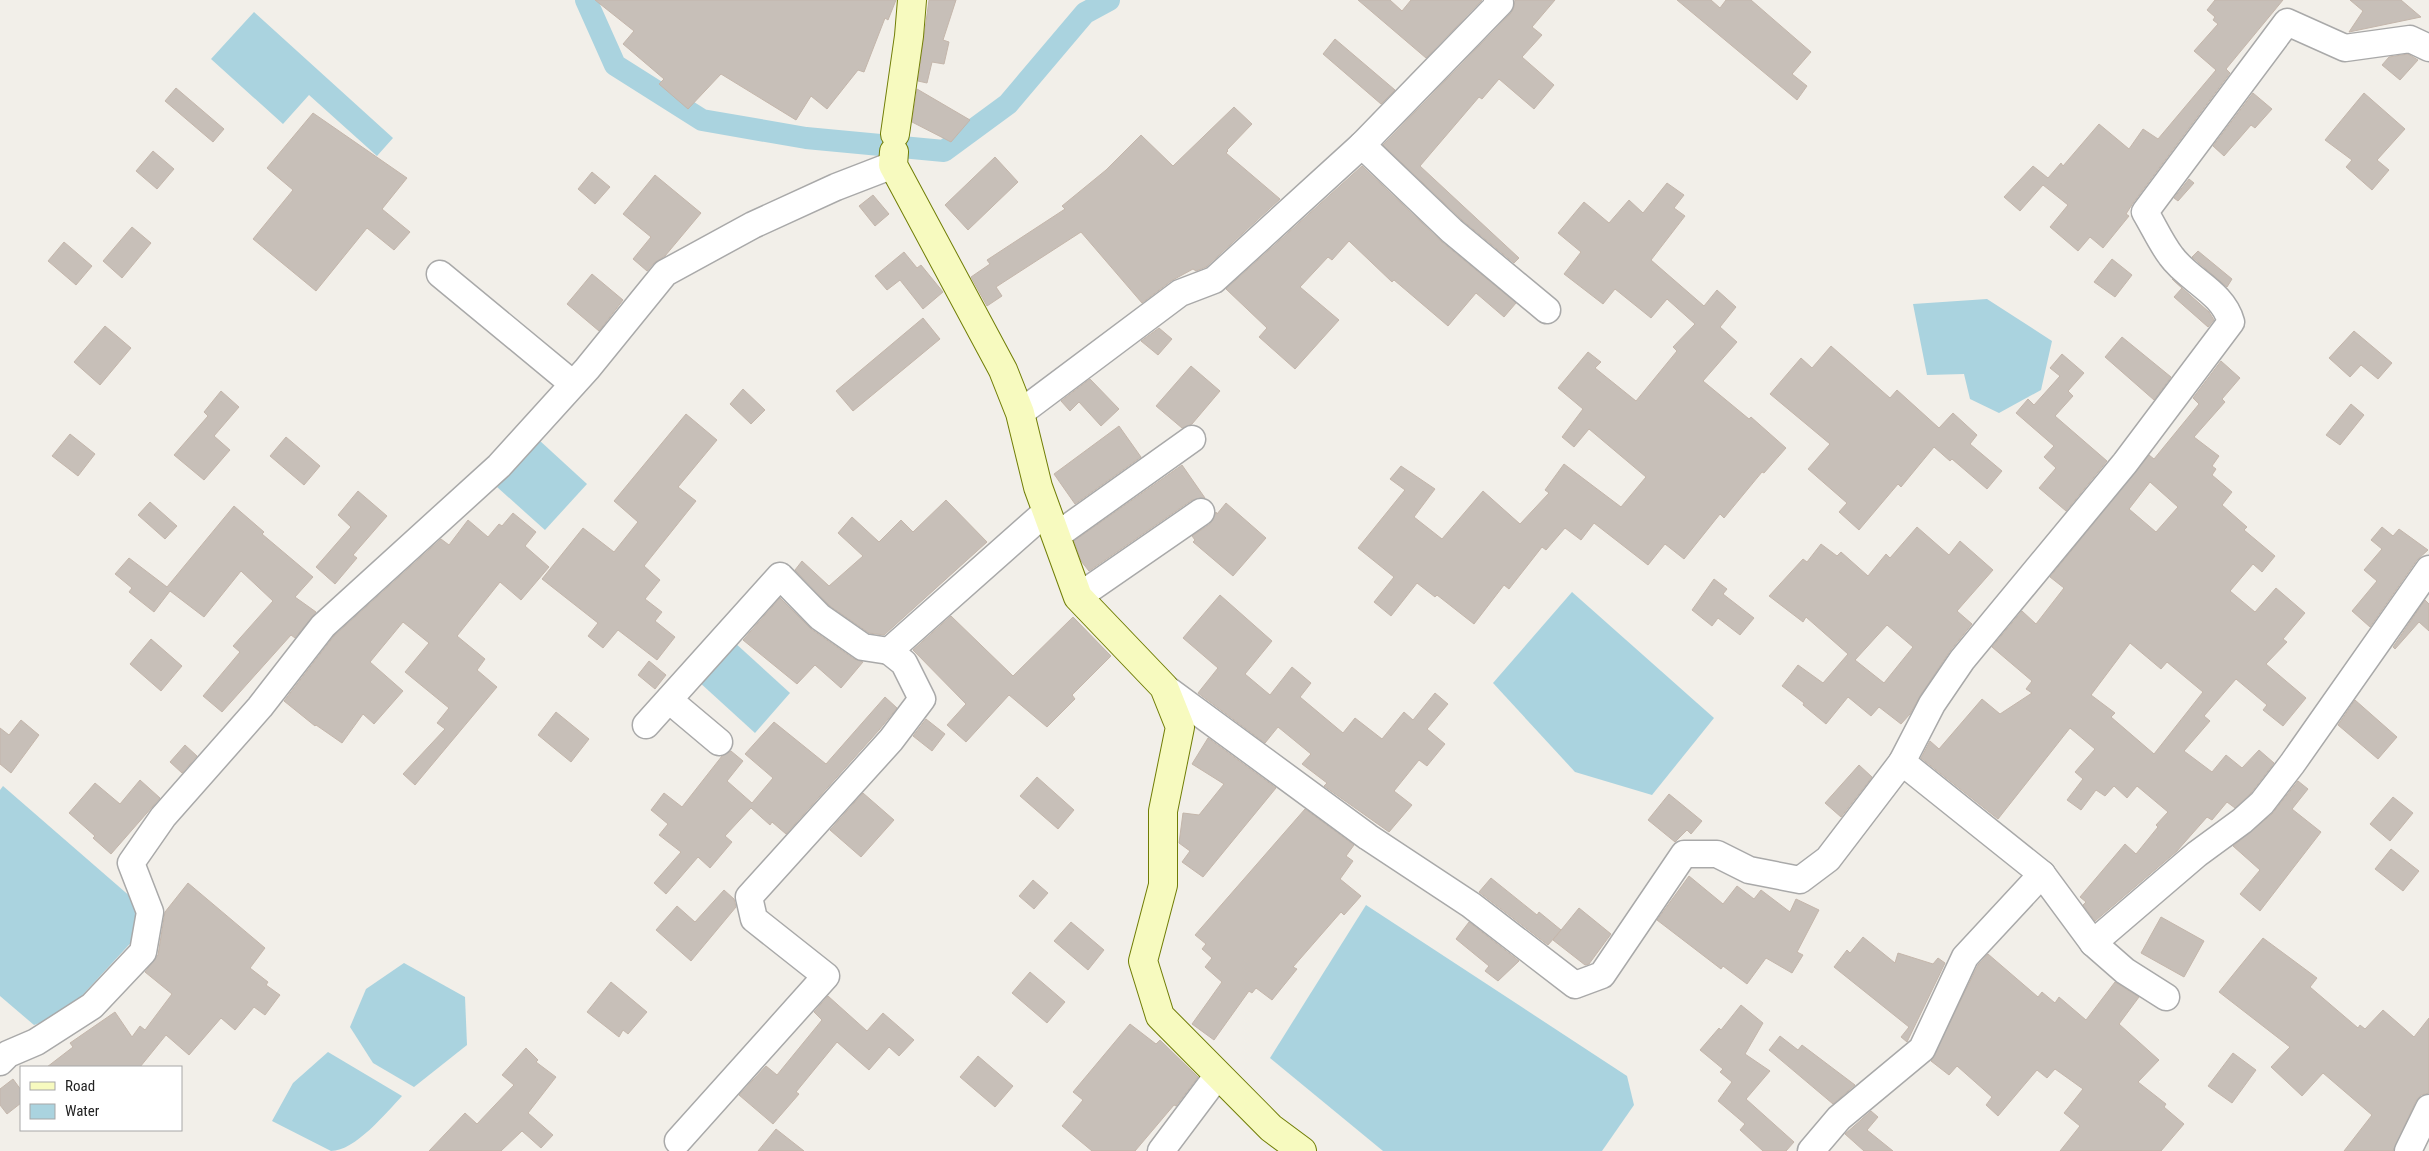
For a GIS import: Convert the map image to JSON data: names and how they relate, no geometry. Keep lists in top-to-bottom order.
{
  "legend": ["Road", "Water"]
}
